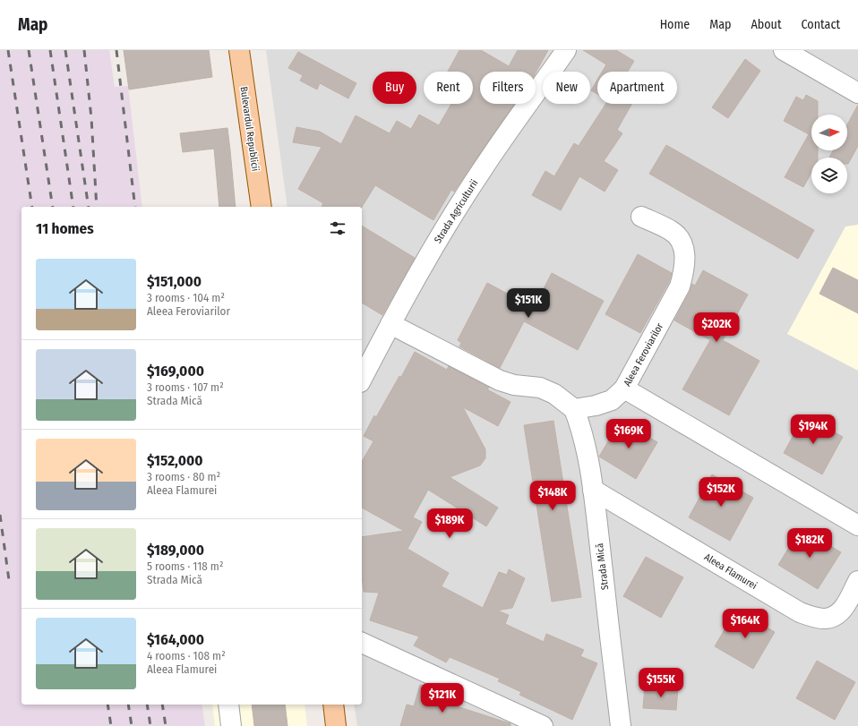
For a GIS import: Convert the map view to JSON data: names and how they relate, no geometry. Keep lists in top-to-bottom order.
{
  "streets": {
    "main road": ["Bulevardul Republicii"],
    "street": [
      "Strada Agriculturii",
      "Aleea Feroviarilor",
      "Strada Mică",
      "Aleea Flamurei"
    ]
  },
  "crossings": [
    ["Aleea Feroviarilor", "Strada Mică"],
    ["Strada Mică", "Aleea Flamurei"]
  ],
  "north": "right",
  "page": {
    "header": "Map",
    "nav": [
      "Home",
      "Map",
      "About",
      "Contact"
    ],
    "chip": [
      "Buy",
      "Rent",
      "Filters",
      "New",
      "Apartment"
    ],
    "heading": "11 homes",
    "list": [
      {
        "name": "$151,000",
        "note": "3 rooms · 104 m² · Aleea Feroviarilor"
      },
      {
        "name": "$169,000",
        "note": "3 rooms · 107 m² · Strada Mică"
      },
      {
        "name": "$152,000",
        "note": "3 rooms · 80 m² · Aleea Flamurei"
      },
      {
        "name": "$189,000",
        "note": "5 rooms · 118 m² · Strada Mică"
      },
      {
        "name": "$164,000",
        "note": "4 rooms · 108 m² · Aleea Flamurei"
      }
    ],
    "price": [
      "$151K",
      "$202K",
      "$194K",
      "$169K",
      "$152K",
      "$148K",
      "$189K",
      "$182K",
      "$164K",
      "$155K",
      "$121K"
    ]
  }
}
